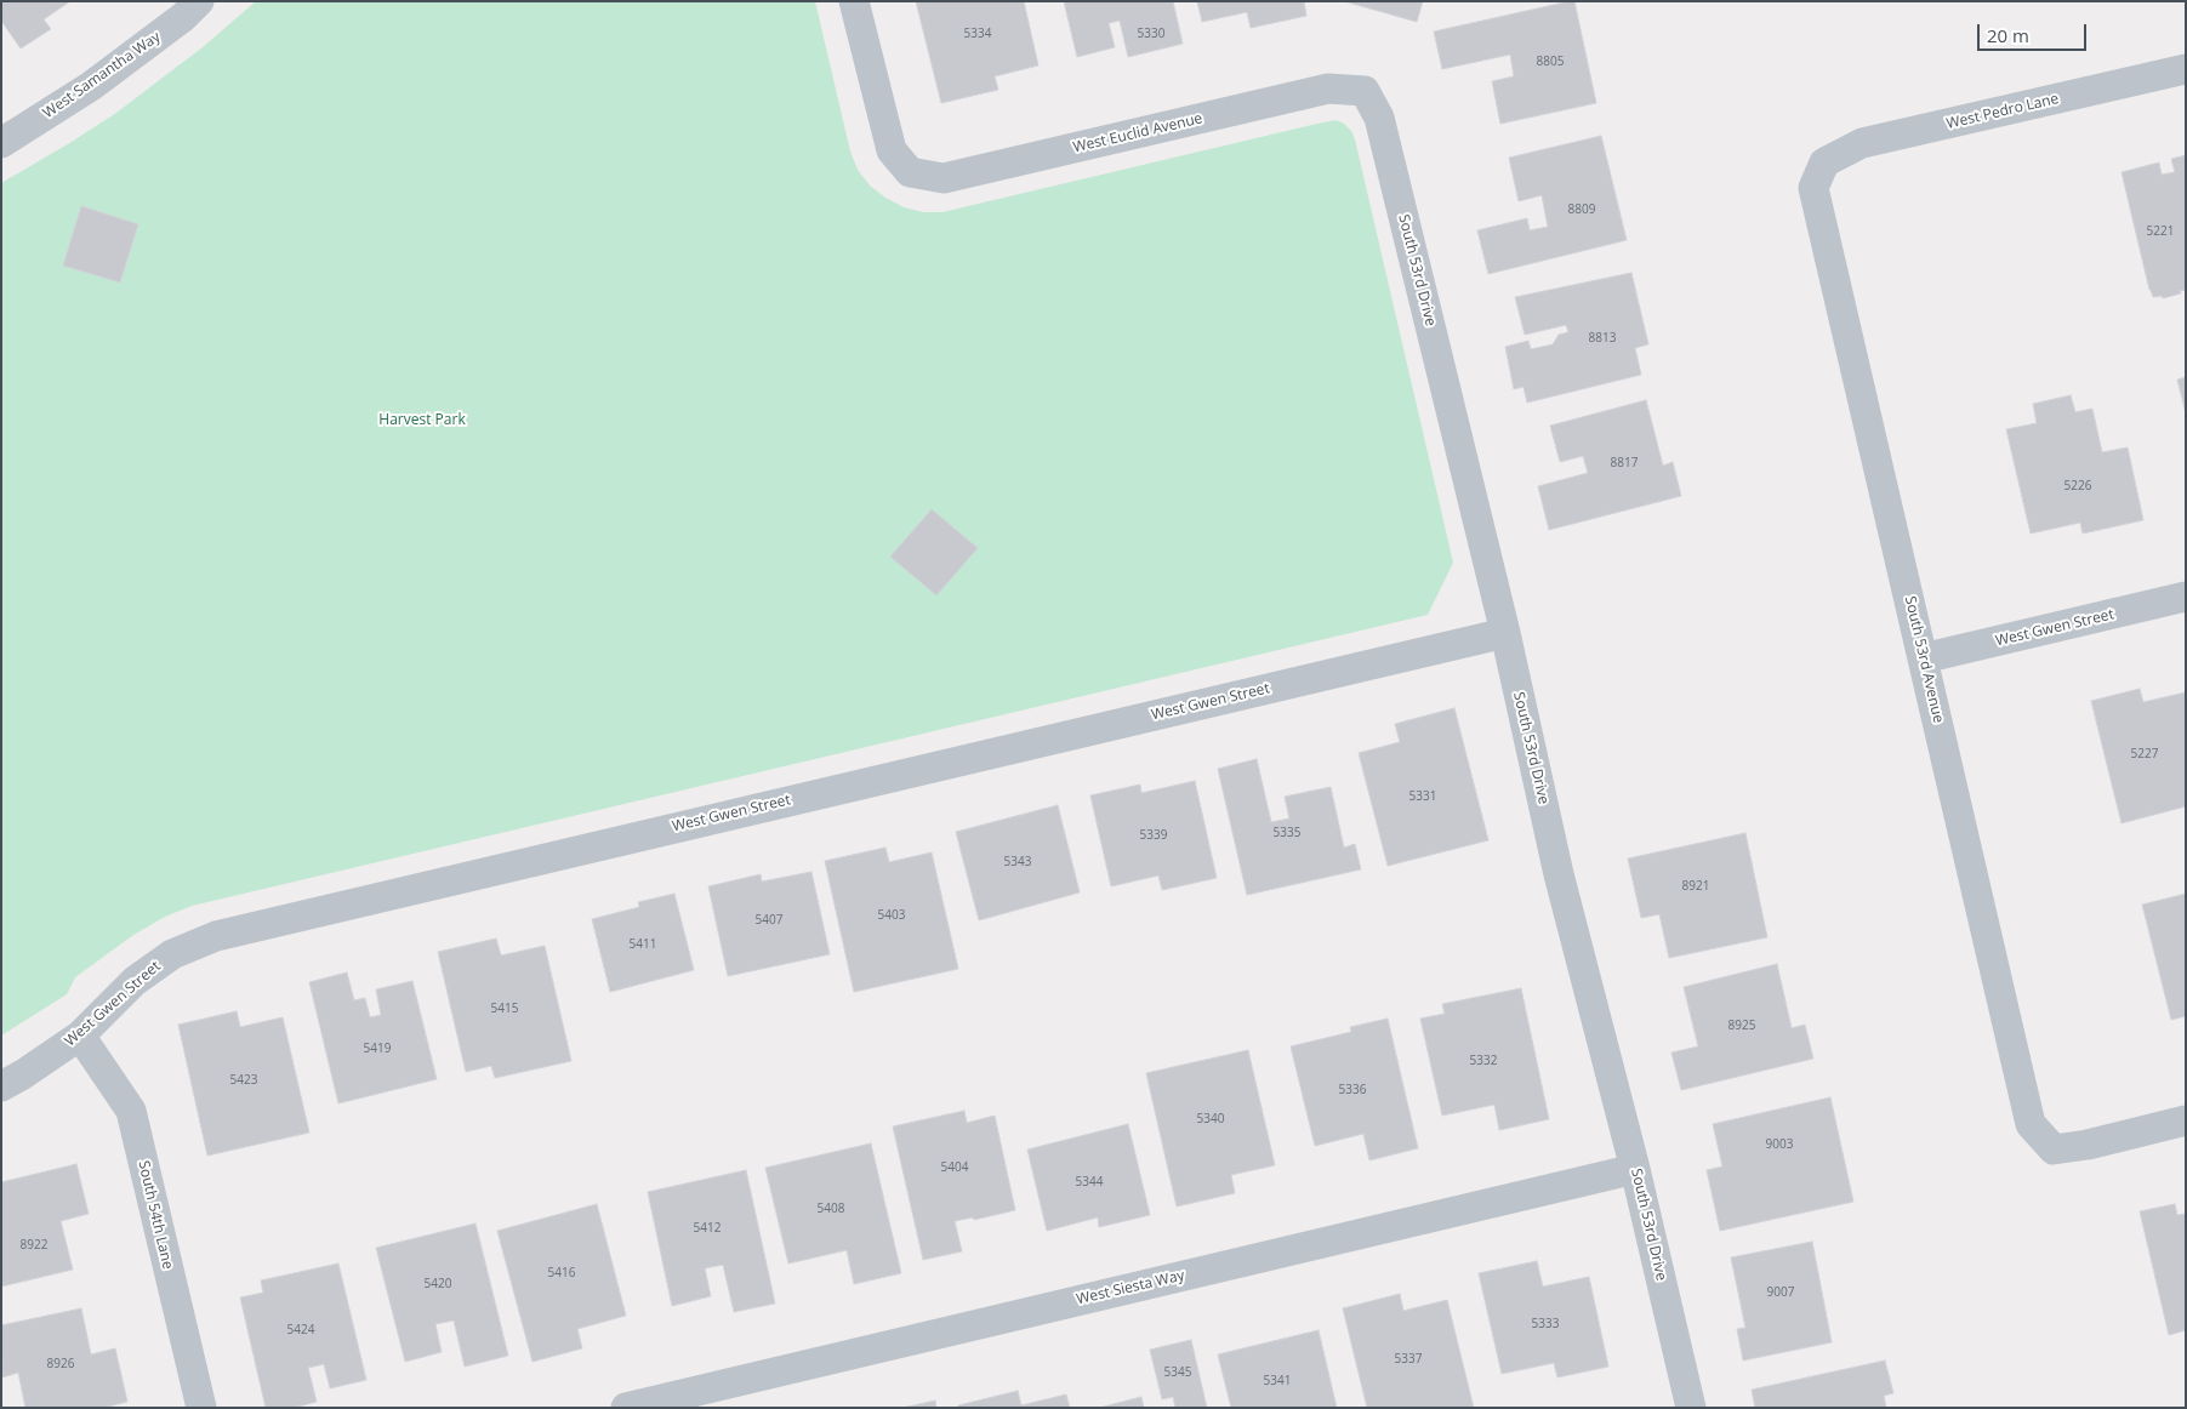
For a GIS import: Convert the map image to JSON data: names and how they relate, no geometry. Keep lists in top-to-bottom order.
{
  "streets": {
    "street": [
      "West Samantha Way",
      "West Pedro Lane",
      "West Euclid Avenue",
      "South 53rd Drive",
      "West Gwen Street",
      "South 53rd Avenue",
      "South 54th Lane",
      "West Siesta Way"
    ]
  },
  "crossings": [
    ["West Pedro Lane", "South 53rd Avenue"],
    ["West Euclid Avenue", "South 53rd Drive"],
    ["South 53rd Drive", "West Gwen Street"],
    ["South 53rd Drive", "West Siesta Way"],
    ["West Gwen Street", "South 53rd Avenue"],
    ["West Gwen Street", "South 54th Lane"]
  ],
  "parks": ["Harvest Park"],
  "house_numbers": [
    "5334",
    "5330",
    "8805",
    "8809",
    "5221",
    "8813",
    "8817",
    "5226",
    "5227",
    "5331",
    "5335",
    "5339",
    "5343",
    "8921",
    "5403",
    "5407",
    "5411",
    "5415",
    "8925",
    "5419",
    "5332",
    "5423",
    "5336",
    "5340",
    "9003",
    "5404",
    "5344",
    "5408",
    "5412",
    "8922",
    "5416",
    "5420",
    "9007",
    "5333",
    "5424",
    "5337",
    "8926",
    "5345",
    "5341"
  ],
  "scale_bar": "20 m"
}
